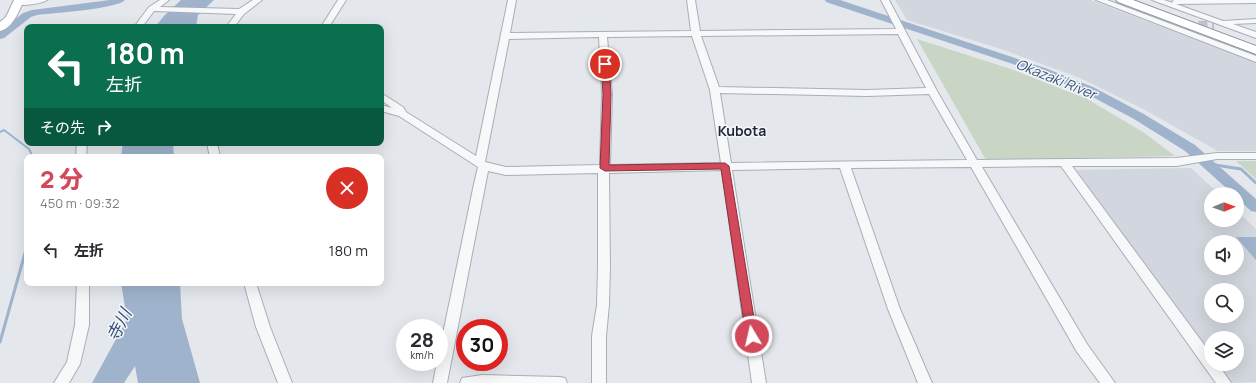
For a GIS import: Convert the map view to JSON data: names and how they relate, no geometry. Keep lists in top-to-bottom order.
{
  "districts": ["Kubota"],
  "water": ["Okazaki River", "寺川"],
  "north": "right",
  "page": {
    "turn": ["180 m", "左折"],
    "then": "その先",
    "heading": ["2 分", "450 m · 09:32"],
    "list": [
      {
        "name": "左折",
        "value": "180 m"
      }
    ],
    "speed": "28 km/h",
    "limit": "30"
  }
}
